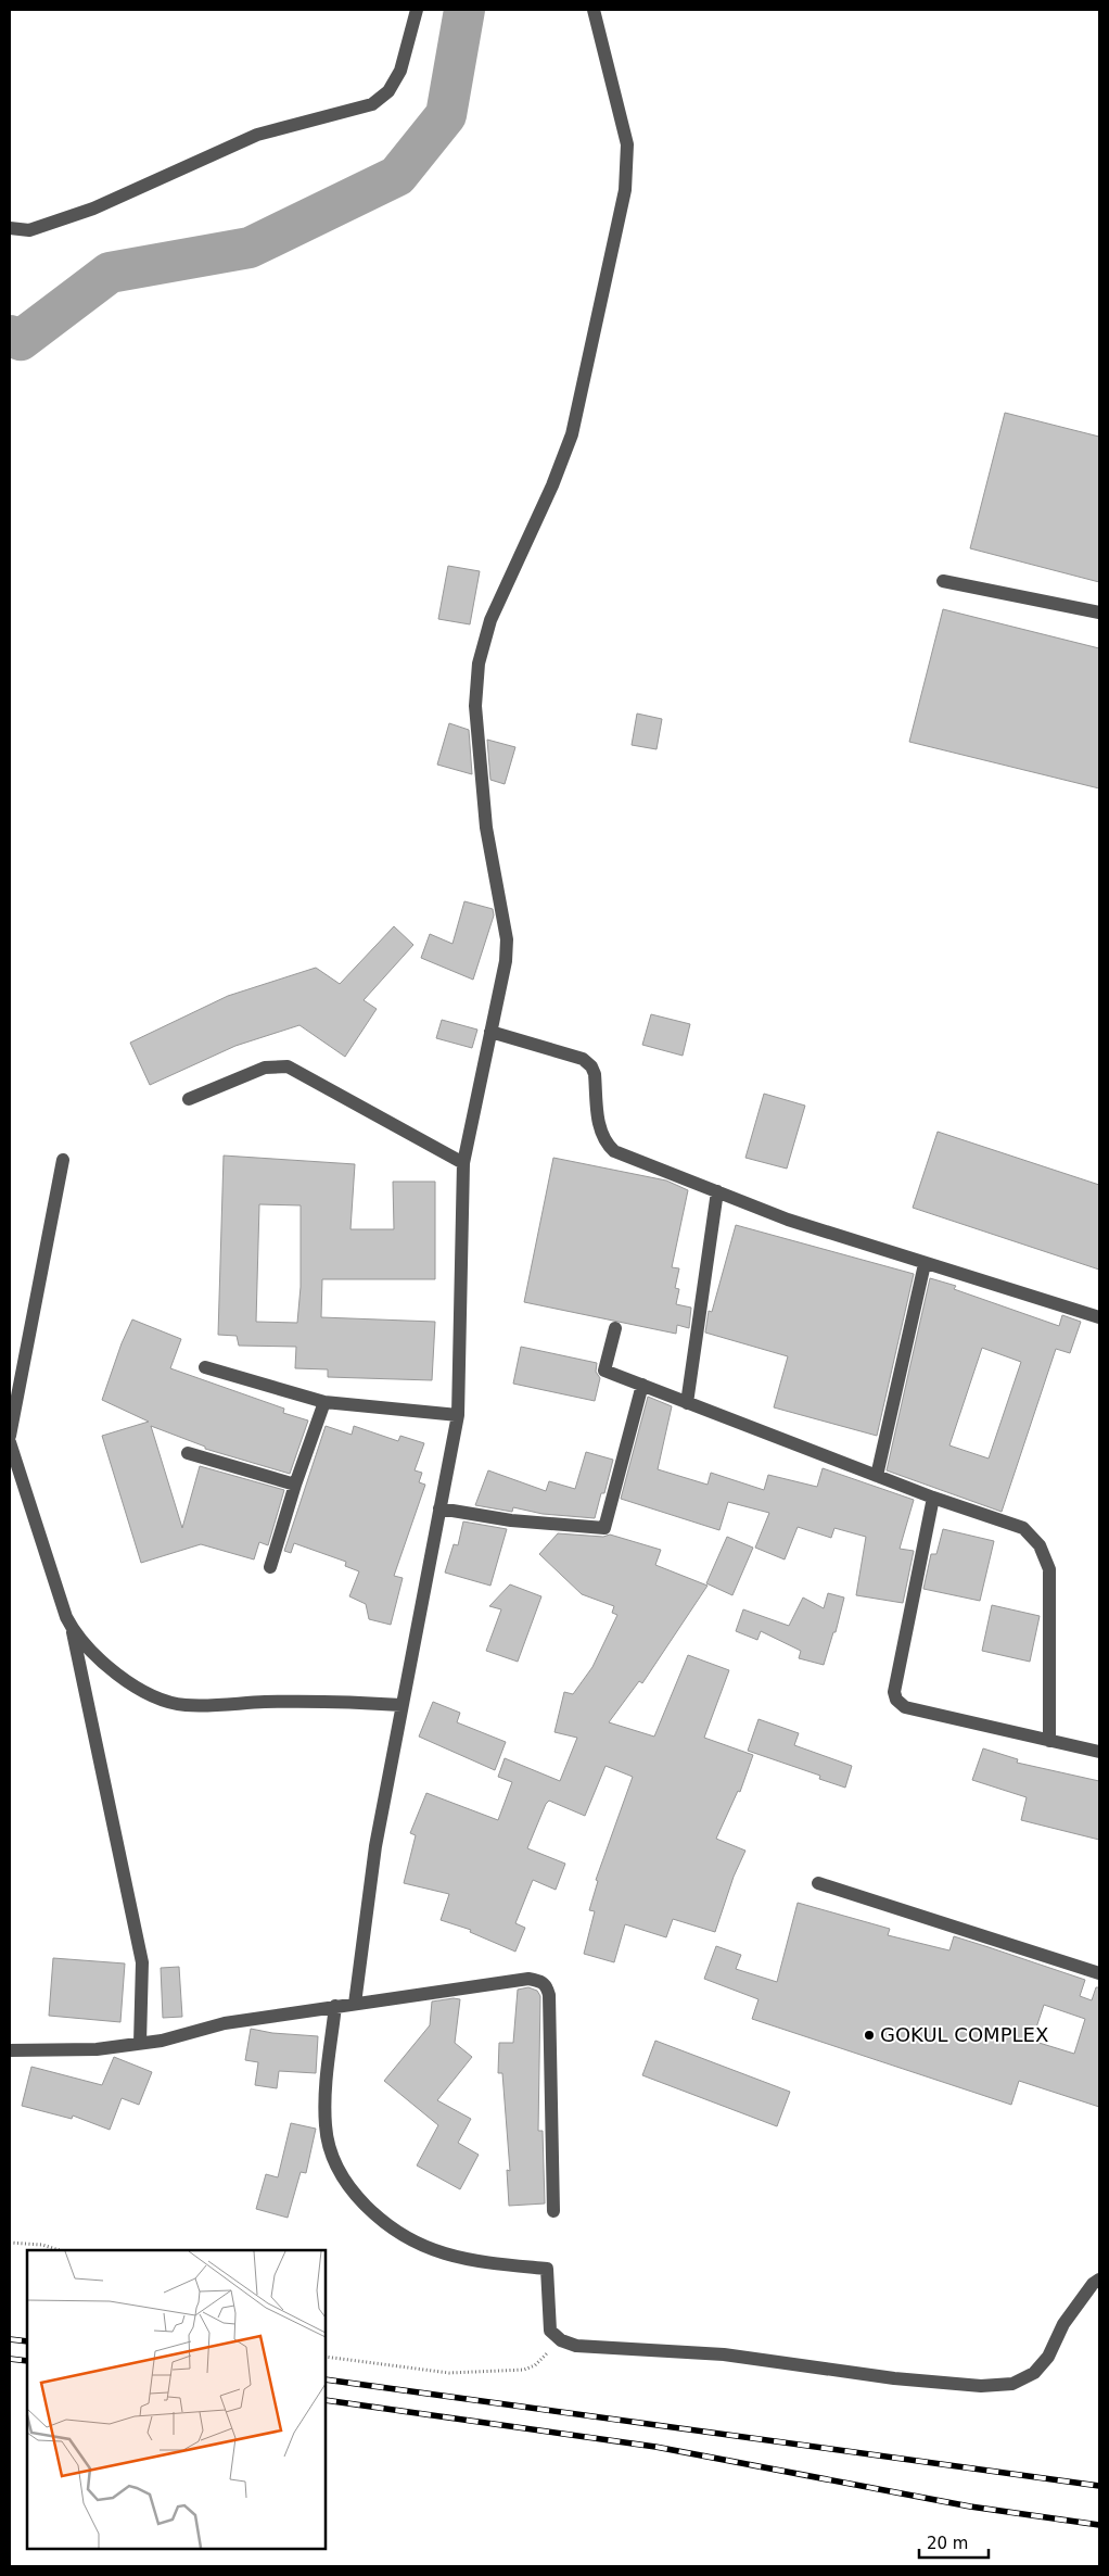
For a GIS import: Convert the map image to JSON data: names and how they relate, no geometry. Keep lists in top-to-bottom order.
{
  "places": ["GOKUL COMPLEX"],
  "scale_bar": "20 m"
}
